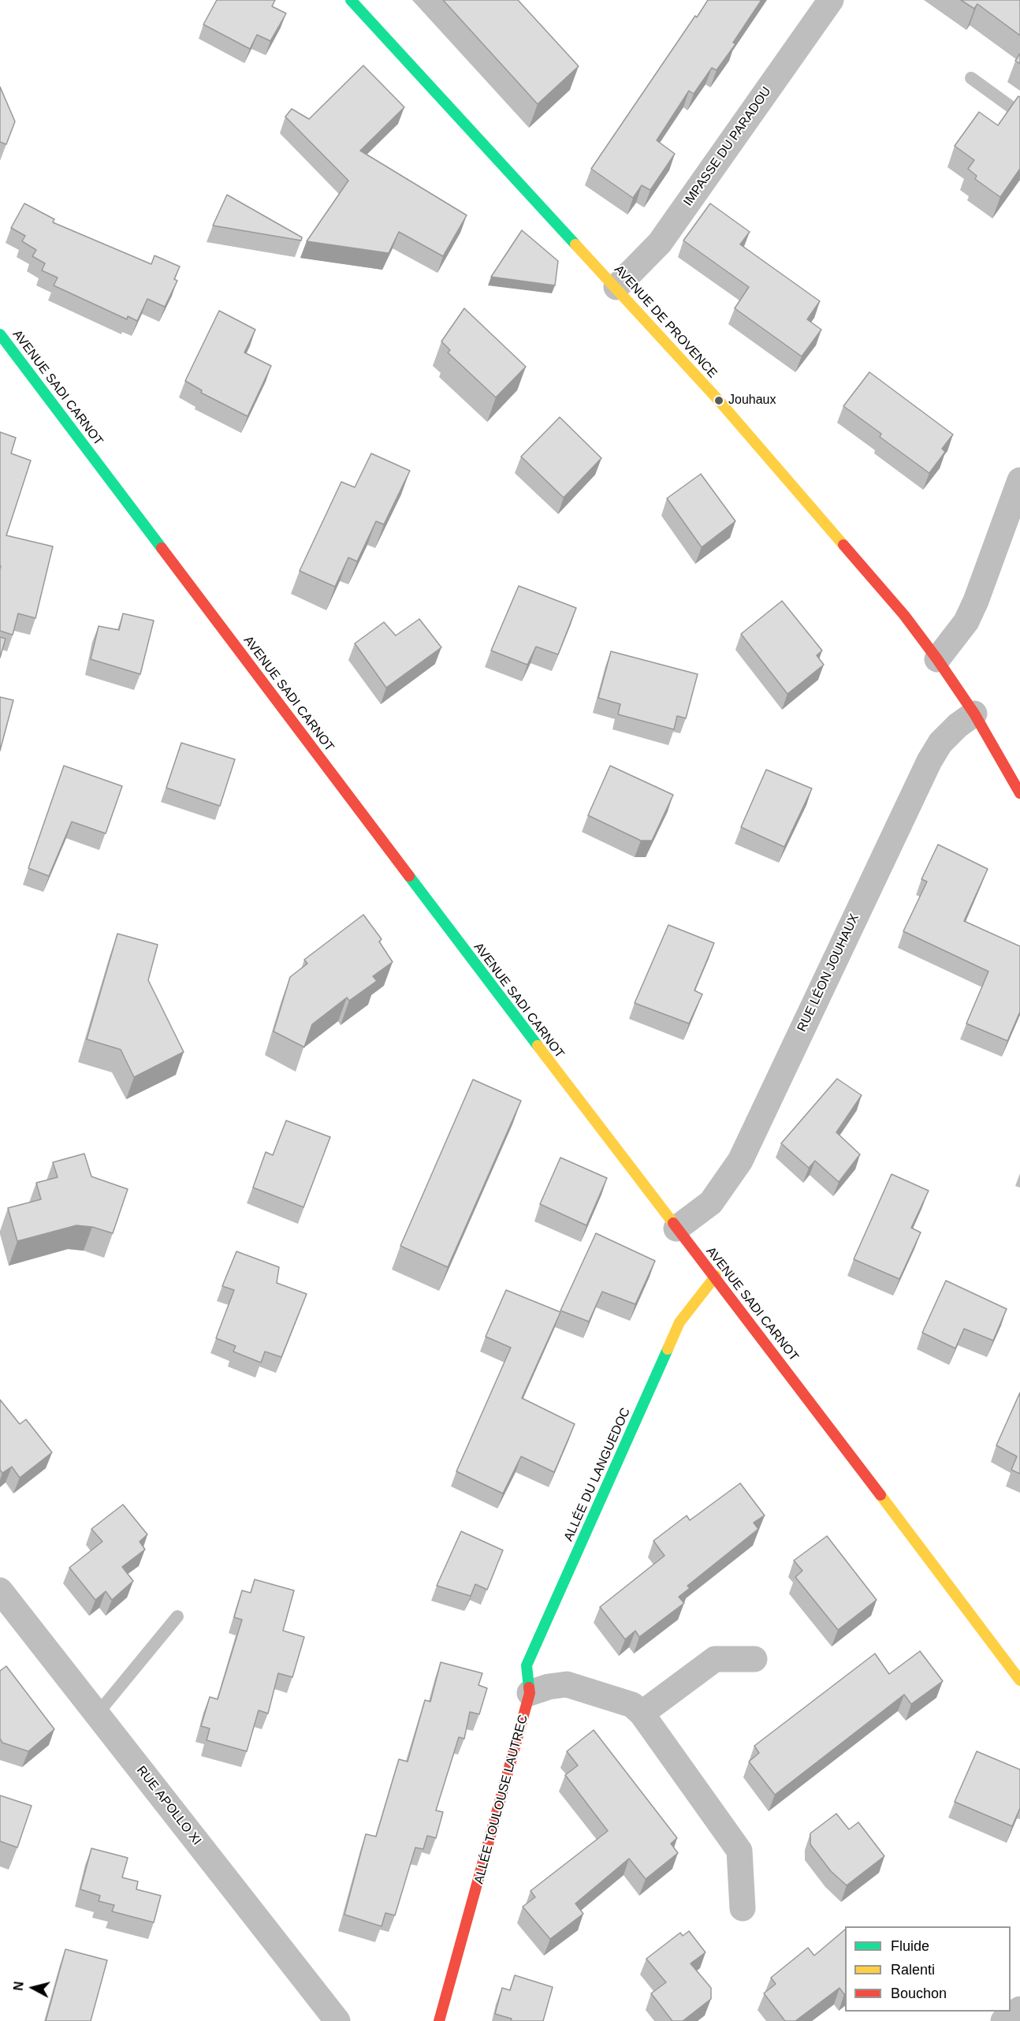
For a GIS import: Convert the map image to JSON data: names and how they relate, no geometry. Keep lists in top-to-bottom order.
{
  "streets": {
    "street": [
      "IMPASSE DU PARADOU",
      "AVENUE DE PROVENCE",
      "AVENUE SADI CARNOT",
      "RUE LÉON JOUHAUX",
      "ALLÉE DU LANGUEDOC",
      "ALLÉE TOULOUSE LAUTREC",
      "RUE APOLLO XI"
    ]
  },
  "crossings": [
    ["IMPASSE DU PARADOU", "AVENUE DE PROVENCE"],
    ["AVENUE DE PROVENCE", "RUE LÉON JOUHAUX"],
    ["AVENUE SADI CARNOT", "RUE LÉON JOUHAUX"],
    ["AVENUE SADI CARNOT", "ALLÉE DU LANGUEDOC"],
    ["ALLÉE DU LANGUEDOC", "ALLÉE TOULOUSE LAUTREC"]
  ],
  "places": ["Jouhaux"],
  "legend": ["Fluide", "Ralenti", "Bouchon"],
  "north": "left"
}
